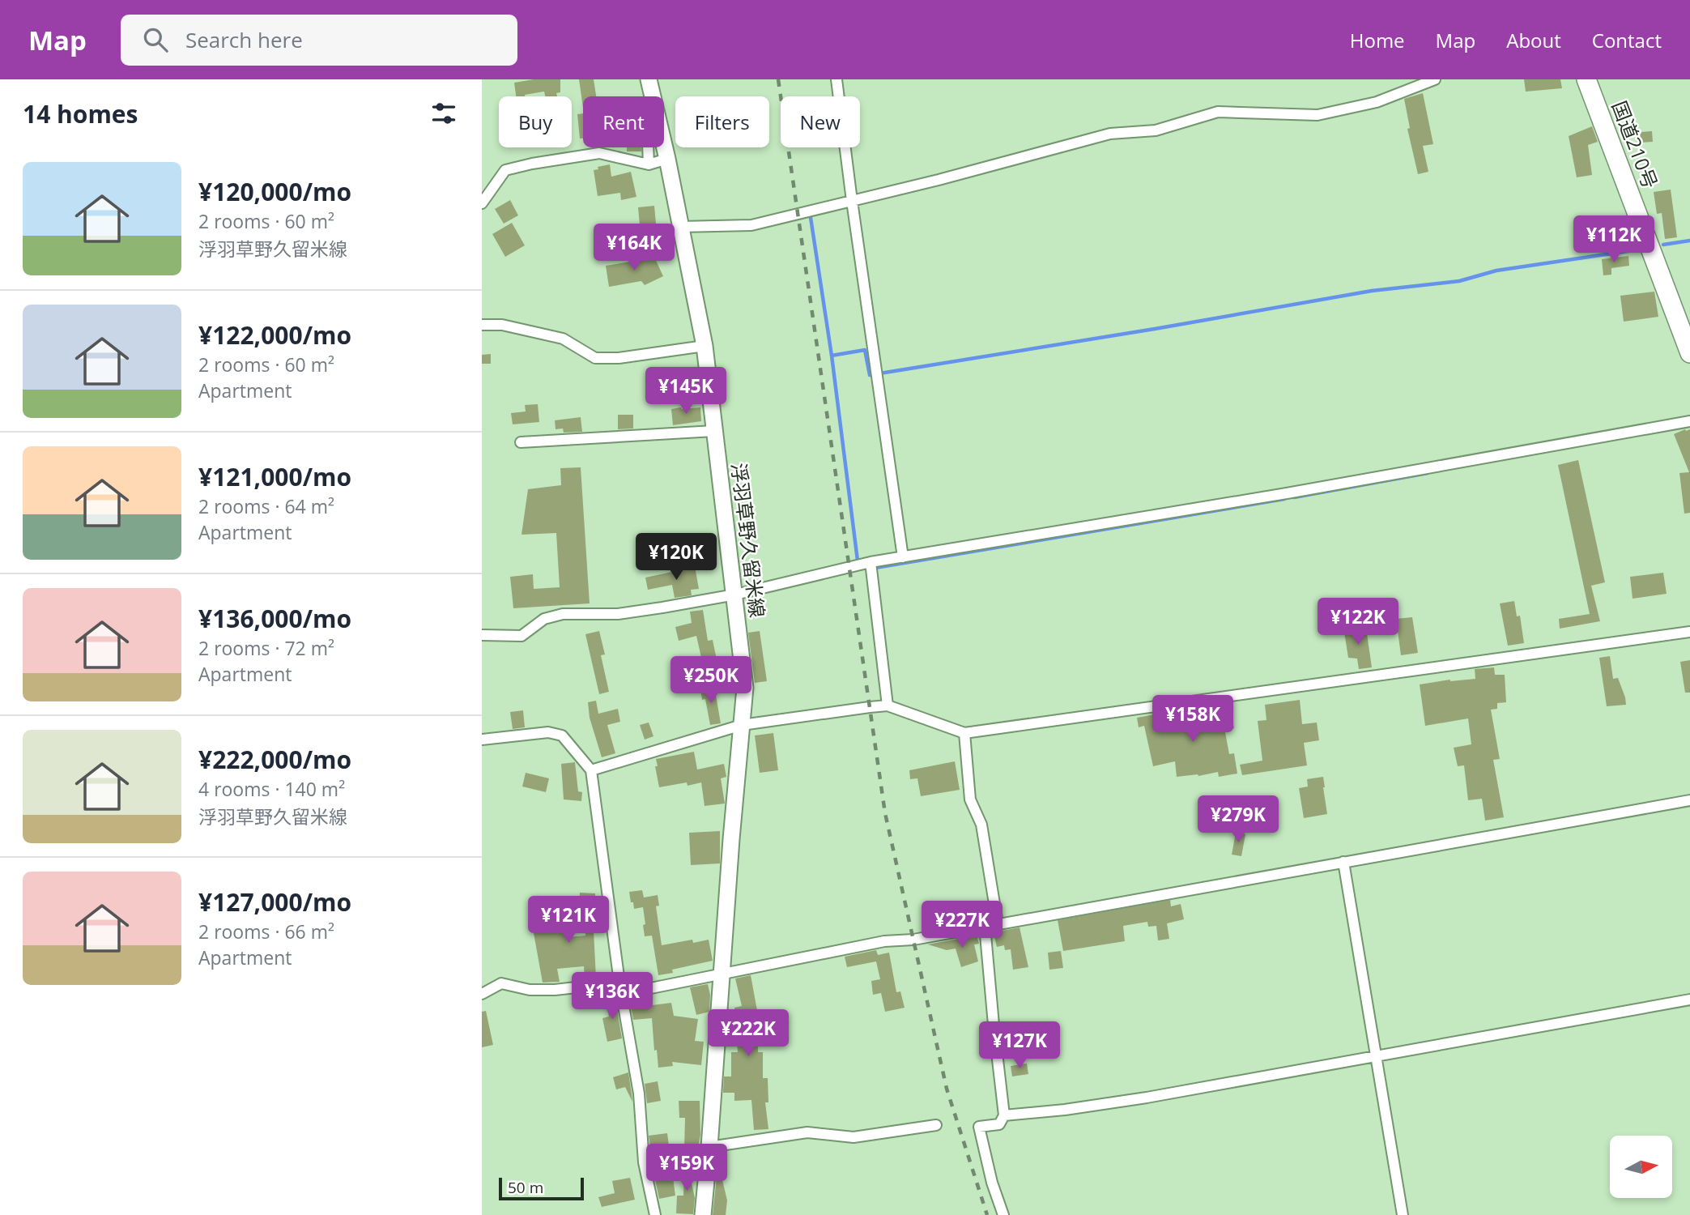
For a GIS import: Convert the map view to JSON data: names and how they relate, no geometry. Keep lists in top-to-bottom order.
{
  "streets": {
    "highway": ["国道210号"],
    "main road": ["浮羽草野久留米線"]
  },
  "scale_bar": "50 m",
  "north": "right",
  "page": {
    "header": "Map",
    "search": "Search here",
    "nav": [
      "Home",
      "Map",
      "About",
      "Contact"
    ],
    "heading": "14 homes",
    "chip": [
      "Buy",
      "Rent",
      "Filters",
      "New"
    ],
    "list": [
      {
        "name": "¥120,000/mo",
        "note": "2 rooms · 60 m² · 浮羽草野久留米線"
      },
      {
        "name": "¥122,000/mo",
        "note": "2 rooms · 60 m² · Apartment"
      },
      {
        "name": "¥121,000/mo",
        "note": "2 rooms · 64 m² · Apartment"
      },
      {
        "name": "¥136,000/mo",
        "note": "2 rooms · 72 m² · Apartment"
      },
      {
        "name": "¥222,000/mo",
        "note": "4 rooms · 140 m² · 浮羽草野久留米線"
      },
      {
        "name": "¥127,000/mo",
        "note": "2 rooms · 66 m² · Apartment"
      }
    ],
    "price": [
      "¥112K",
      "¥164K",
      "¥145K",
      "¥120K",
      "¥122K",
      "¥250K",
      "¥158K",
      "¥279K",
      "¥121K",
      "¥227K",
      "¥136K",
      "¥222K",
      "¥127K",
      "¥159K"
    ],
    "scale": "50 m"
  }
}
